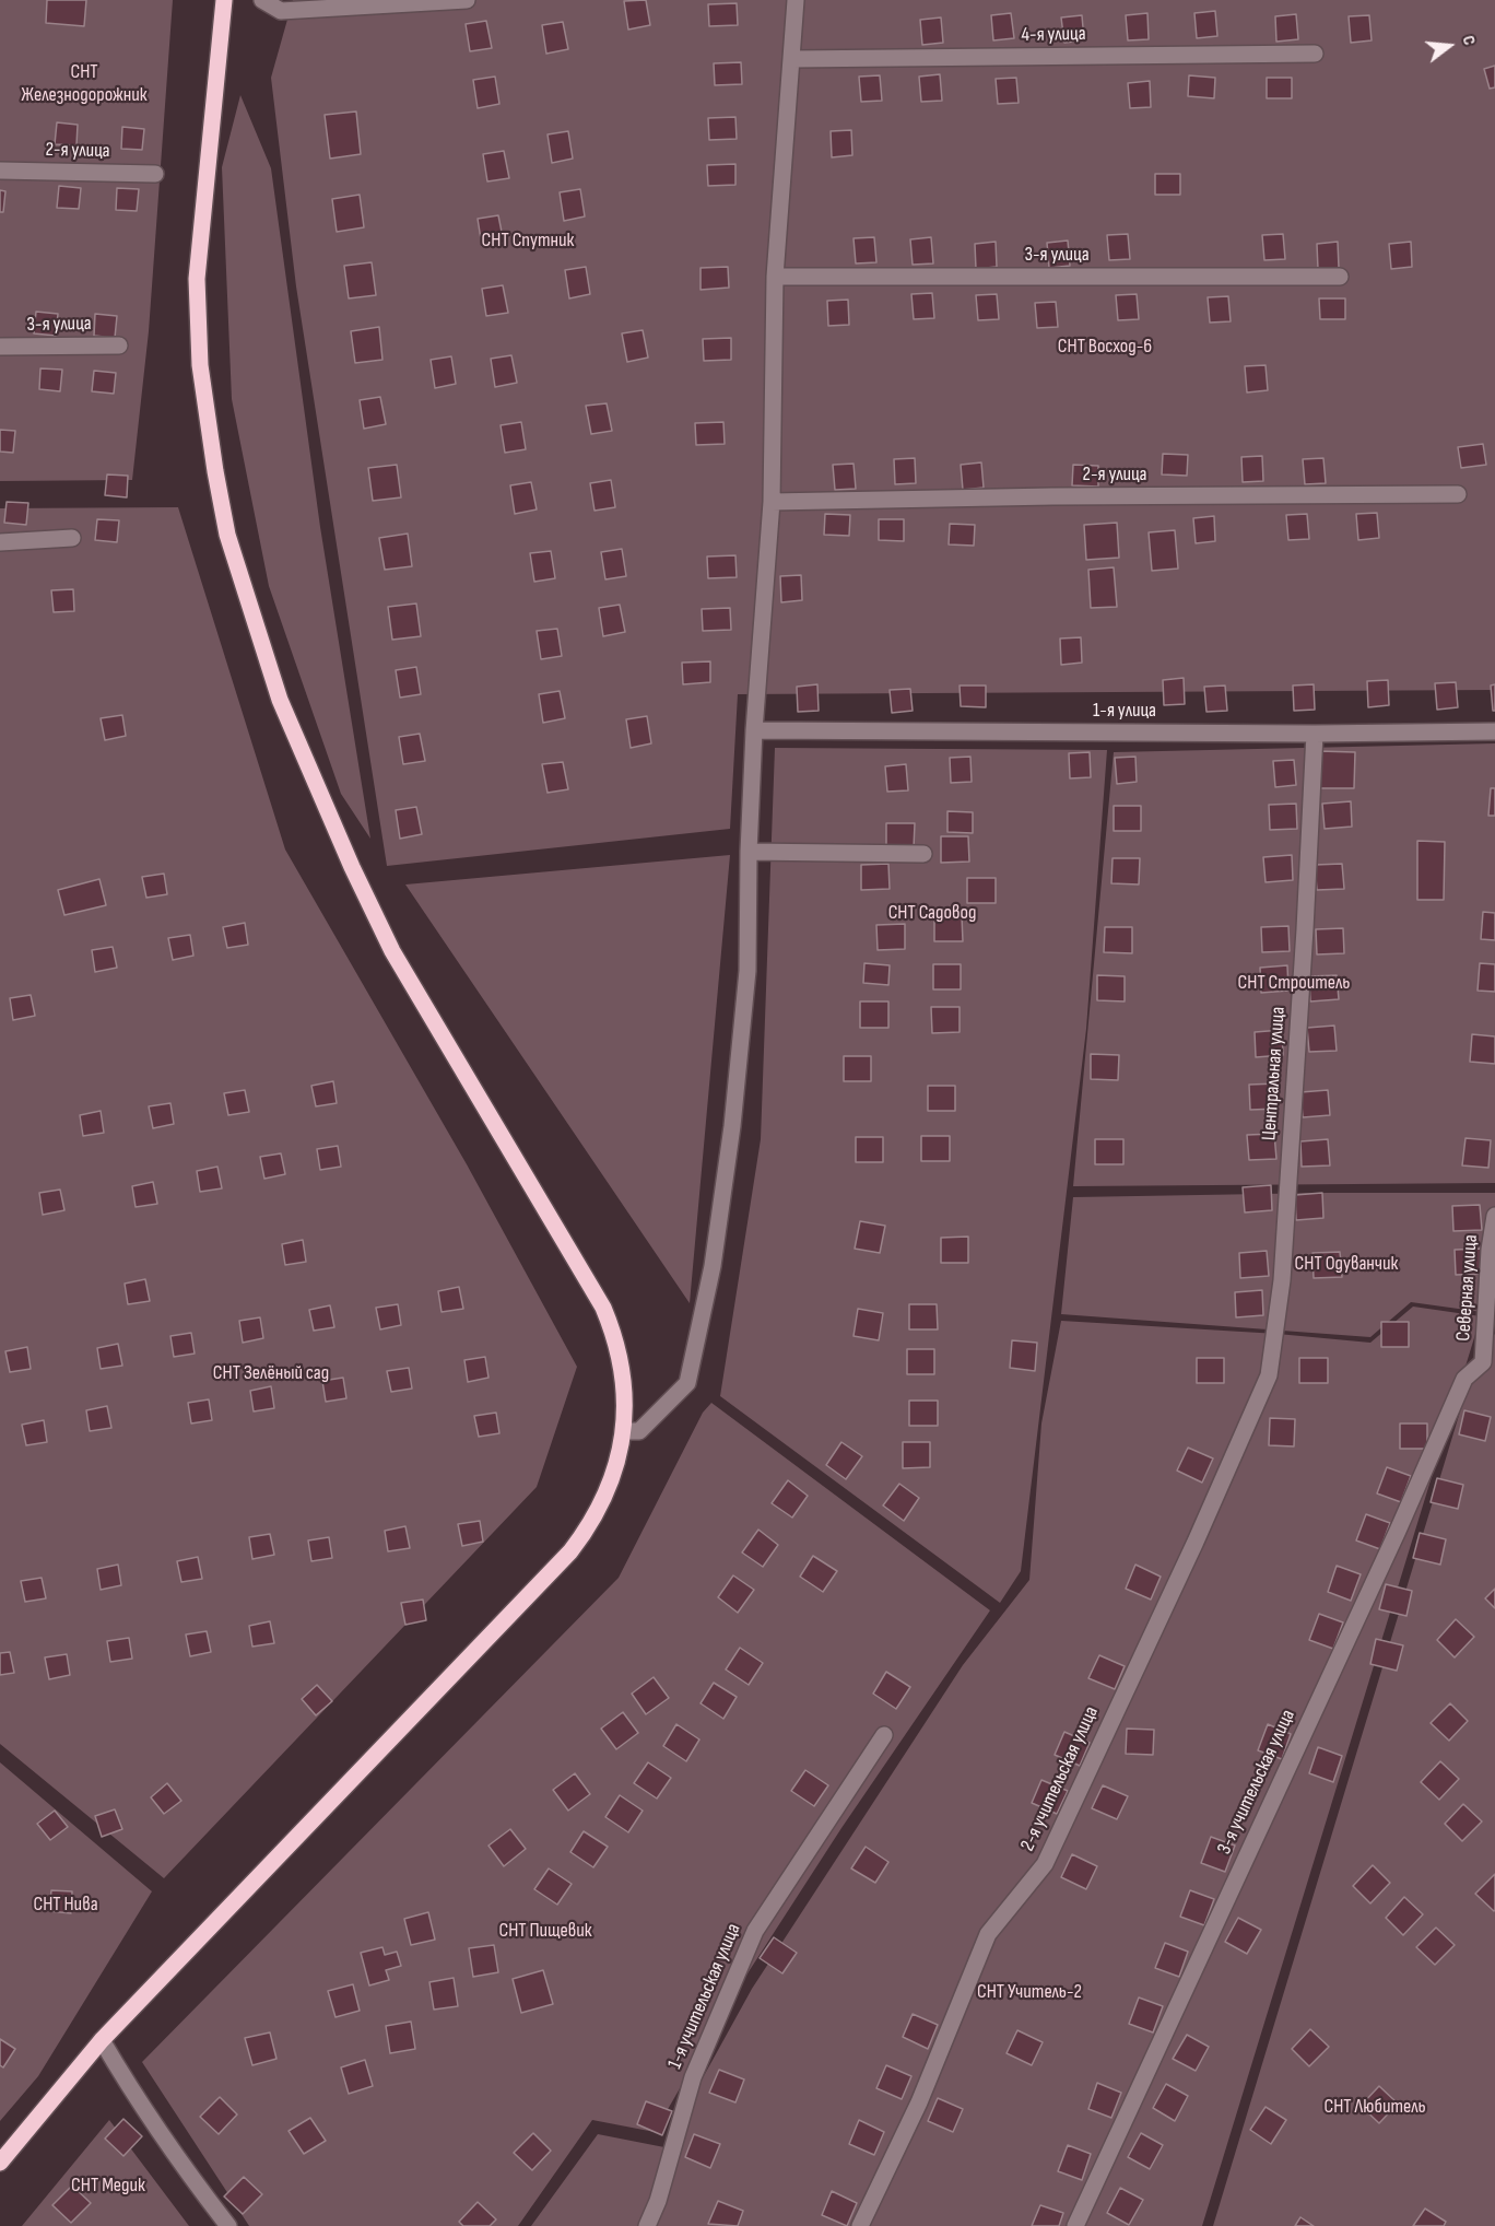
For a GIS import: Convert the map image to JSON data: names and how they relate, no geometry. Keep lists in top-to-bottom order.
{
  "streets": {
    "street": [
      "4-я улица",
      "2-я улица",
      "3-я улица",
      "1-я улица",
      "Центральная улица",
      "Северная улица",
      "2-я учительская улица",
      "3-я учительская улица",
      "1-я учительская улица"
    ]
  },
  "crossings": [
    ["1-я улица", "Центральная улица"],
    ["Центральная улица", "2-я учительская улица"],
    ["Северная улица", "3-я учительская улица"]
  ],
  "parks": [
    "СНТ Железнодорожник",
    "СНТ Спутник",
    "СНТ Восход-6",
    "СНТ Садовод",
    "СНТ Строитель",
    "СНТ Одуванчик",
    "СНТ Зелёный сад",
    "СНТ Нива",
    "СНТ Пищевик",
    "СНТ Учитель-2",
    "СНТ Любитель",
    "СНТ Медик"
  ],
  "north": "right"
}
